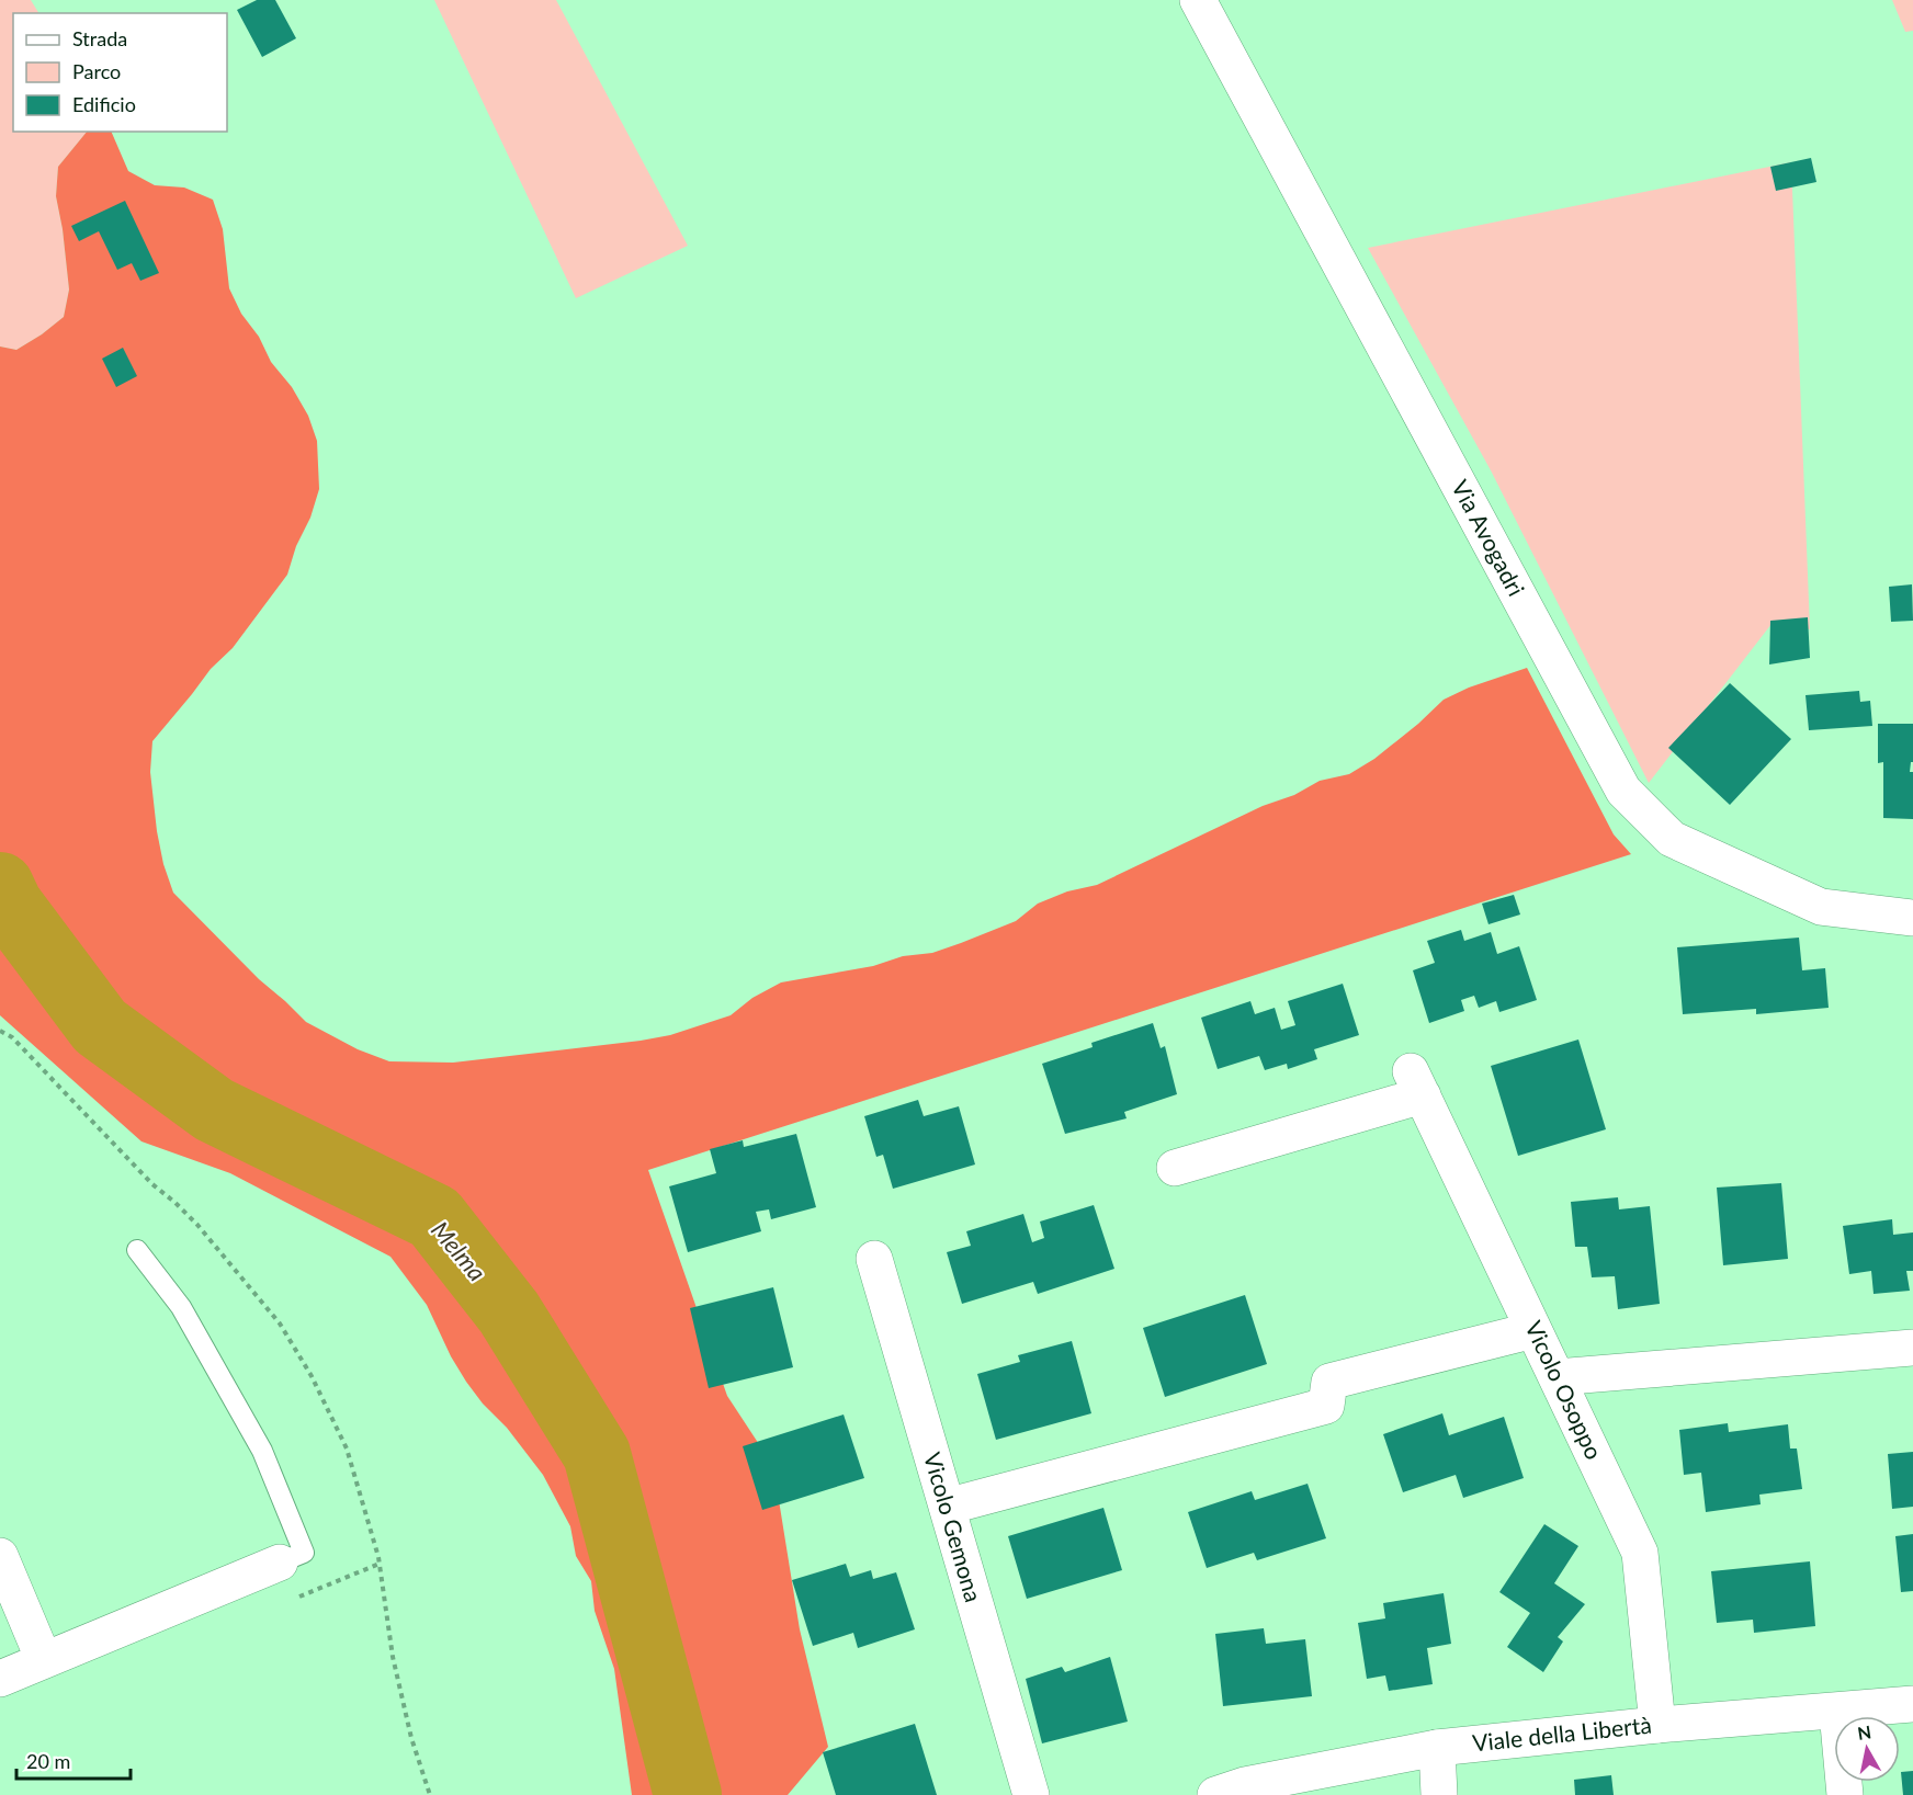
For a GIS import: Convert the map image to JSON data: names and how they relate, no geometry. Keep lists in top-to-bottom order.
{
  "streets": {
    "street": [
      "Via Avogadri",
      "Vicolo Osoppo",
      "Vicolo Gemona",
      "Viale della Libertà"
    ]
  },
  "crossings": [
    ["Vicolo Osoppo", "Viale della Libertà"]
  ],
  "water": ["Melma"],
  "legend": ["Strada", "Parco", "Edificio"],
  "scale_bar": "20 m",
  "north": "top"
}
